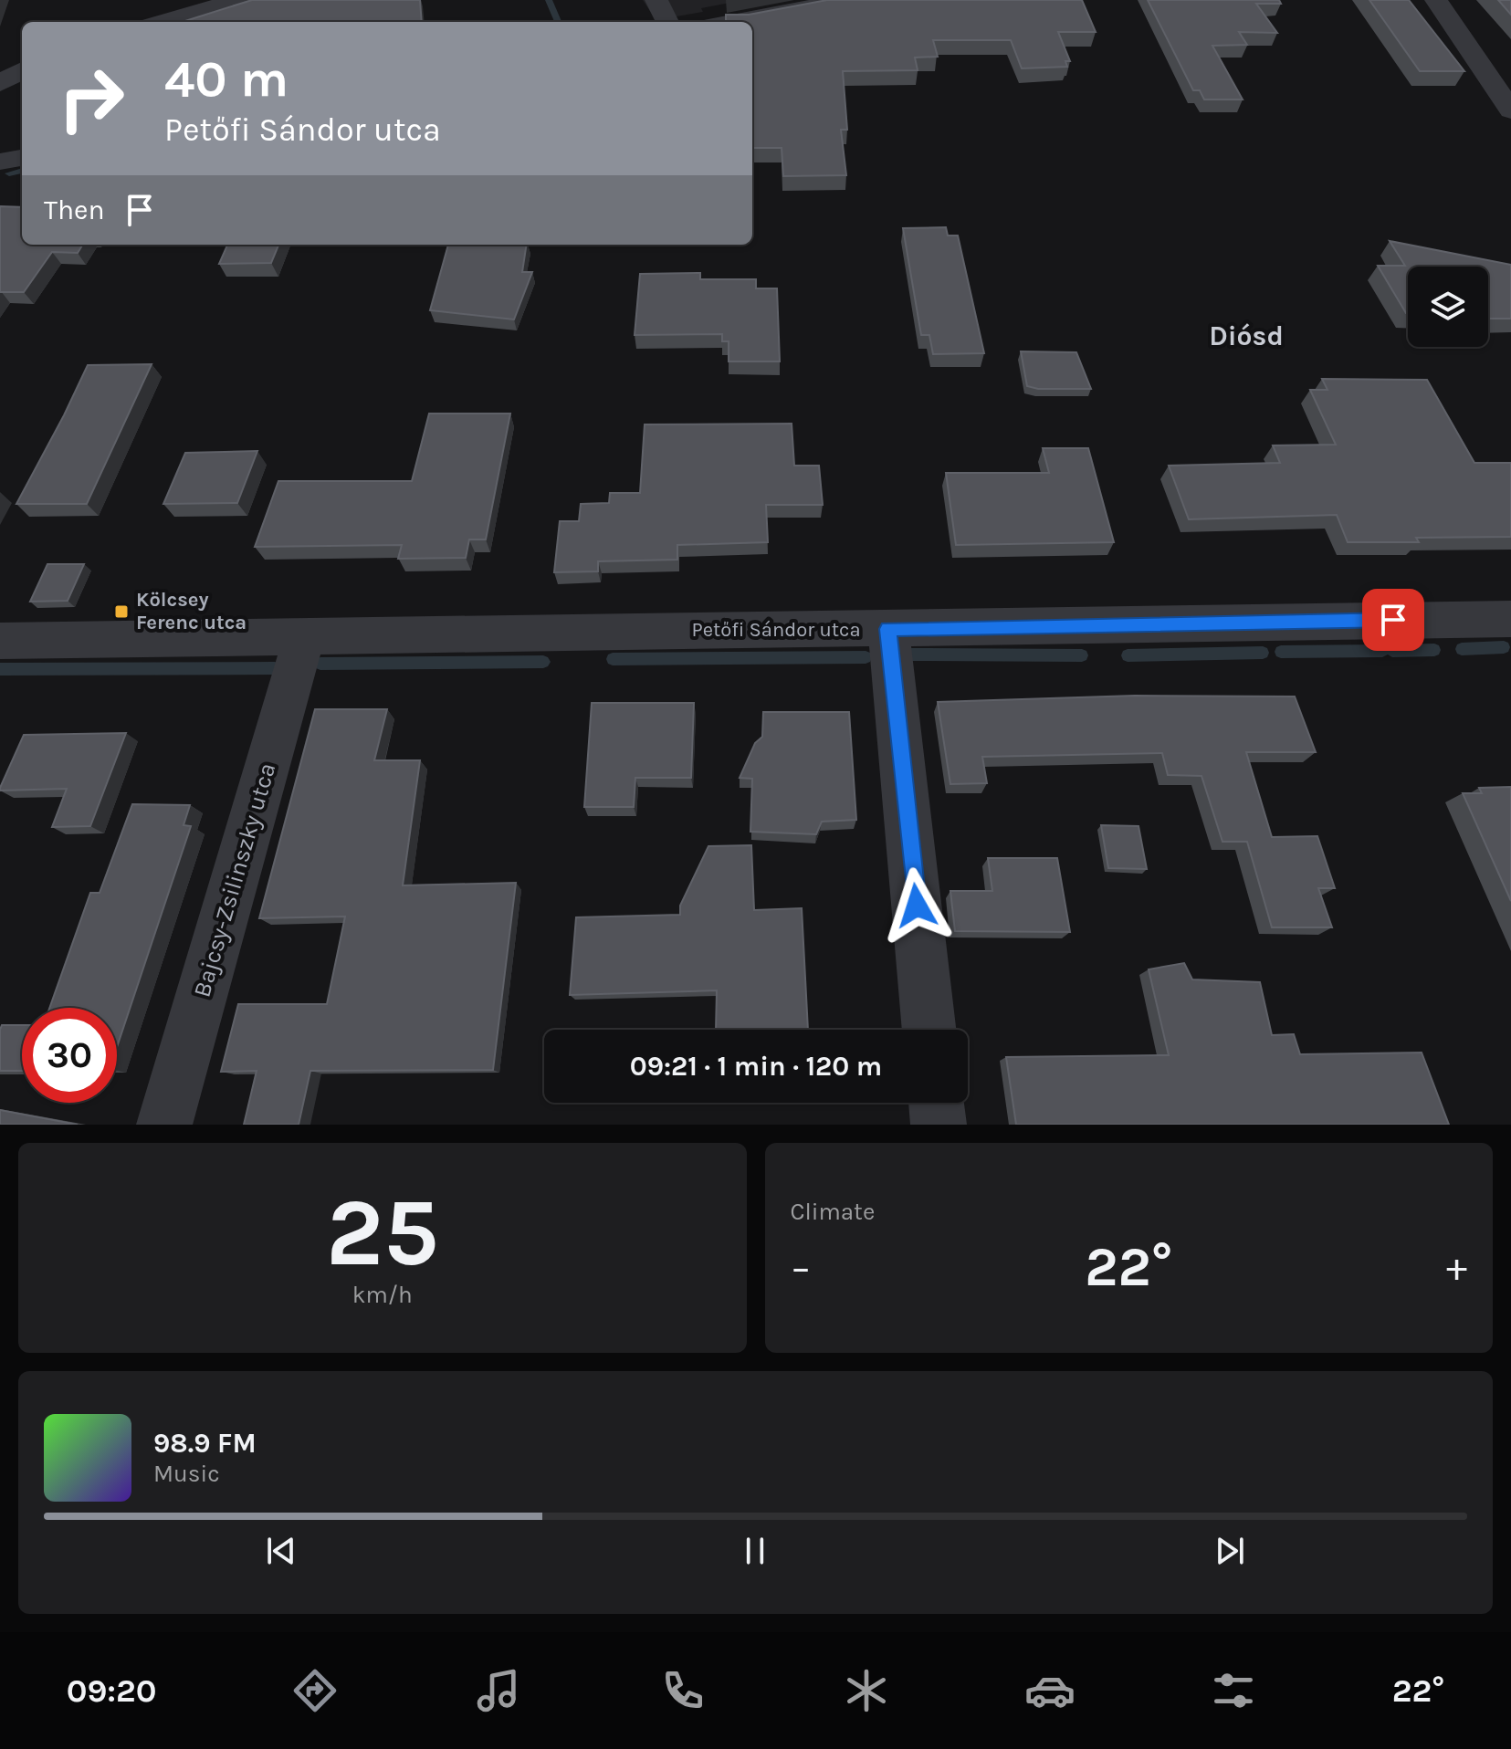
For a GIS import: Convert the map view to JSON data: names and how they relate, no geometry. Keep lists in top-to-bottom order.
{
  "streets": {
    "street": ["Petőfi Sándor utca", "Bajcsy-Zsilinszky utca"]
  },
  "crossings": [
    ["Petőfi Sándor utca", "Bajcsy-Zsilinszky utca"]
  ],
  "districts": ["Diósd"],
  "places": {
    "transit": ["Kölcsey Ferenc utca"]
  },
  "page": {
    "turn": ["40 m", "Petőfi Sándor utca"],
    "then": "Then",
    "limit": "30",
    "trip": "09:21 · 1 min · 120 m",
    "tile": [
      ["25", "km/h"],
      "Climate"
    ],
    "heat": ["−", "22°", "+"],
    "song": ["98.9 FM", "Music"],
    "tabs": ["09:20", "22°"]
  }
}
